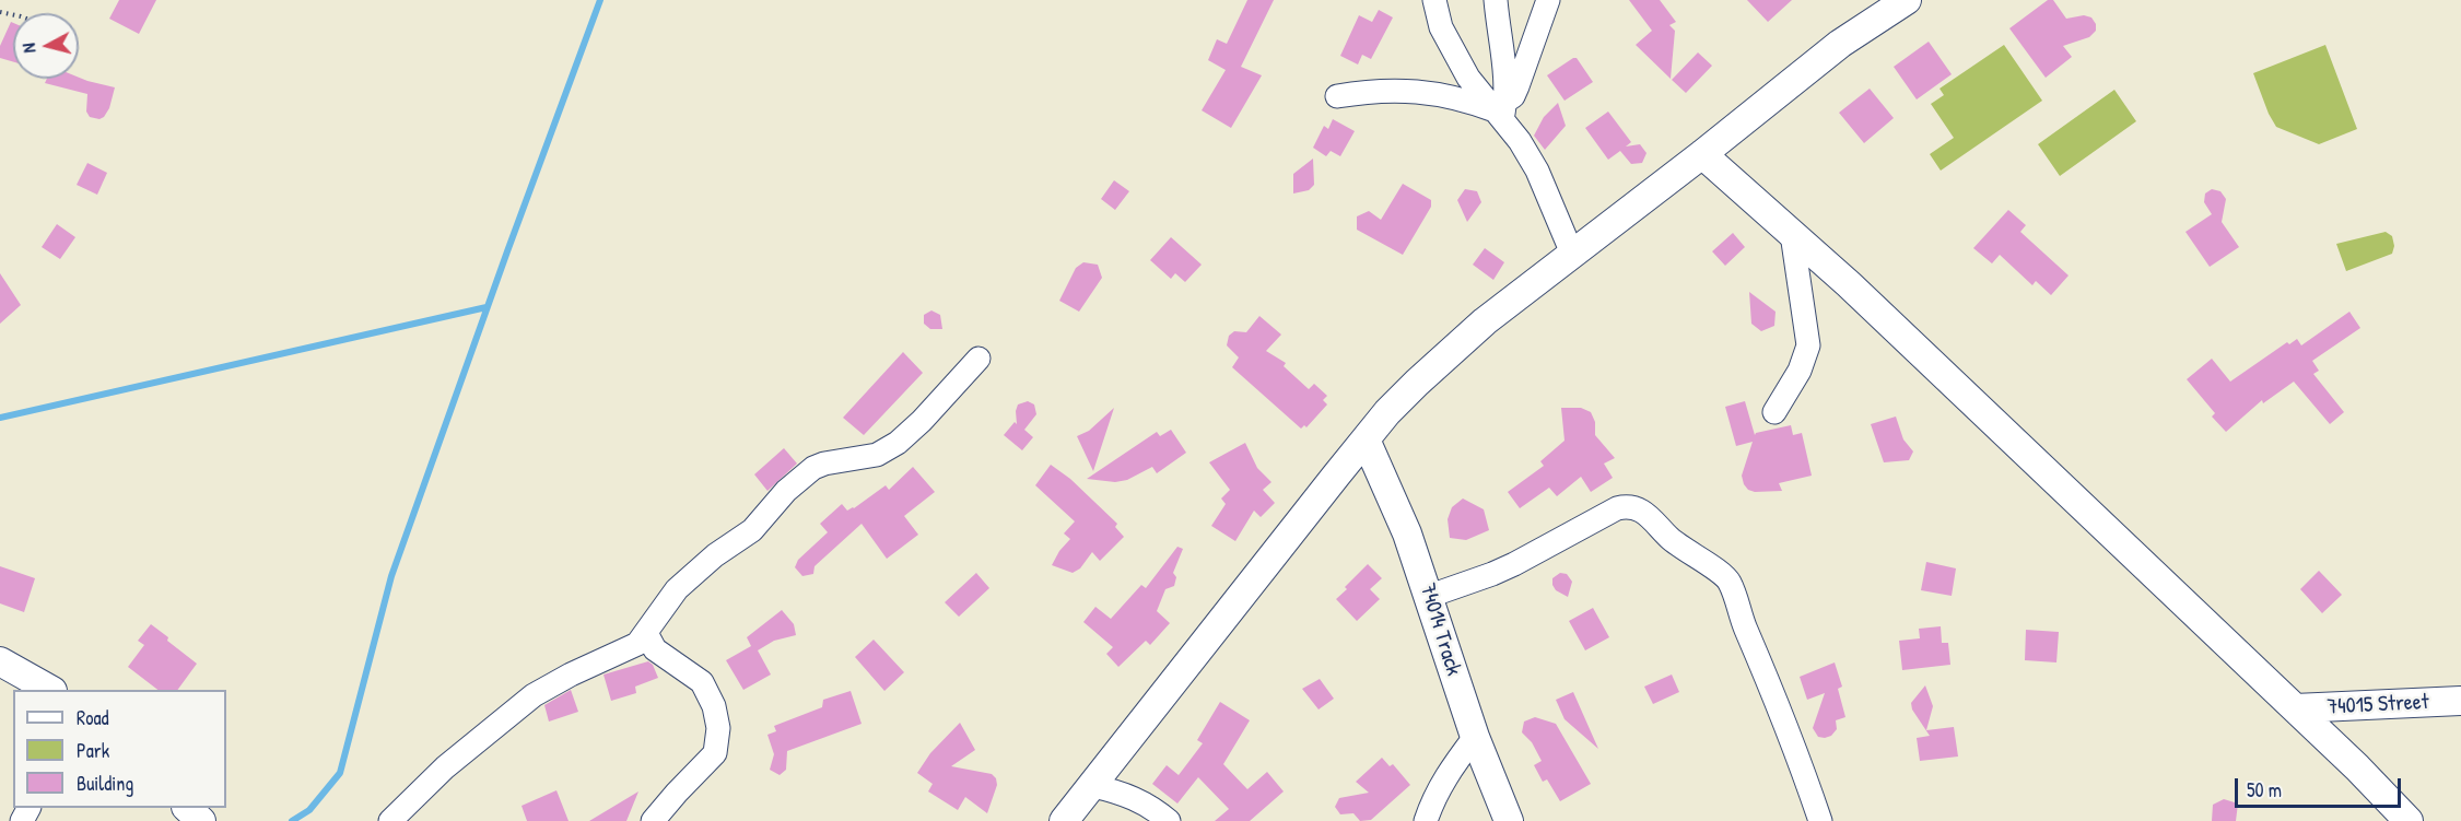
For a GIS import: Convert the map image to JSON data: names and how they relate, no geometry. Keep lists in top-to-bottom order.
{
  "streets": {
    "street": ["74014 Track", "74015 Street"]
  },
  "legend": ["Road", "Park", "Building"],
  "scale_bar": "50 m",
  "north": "left"
}
